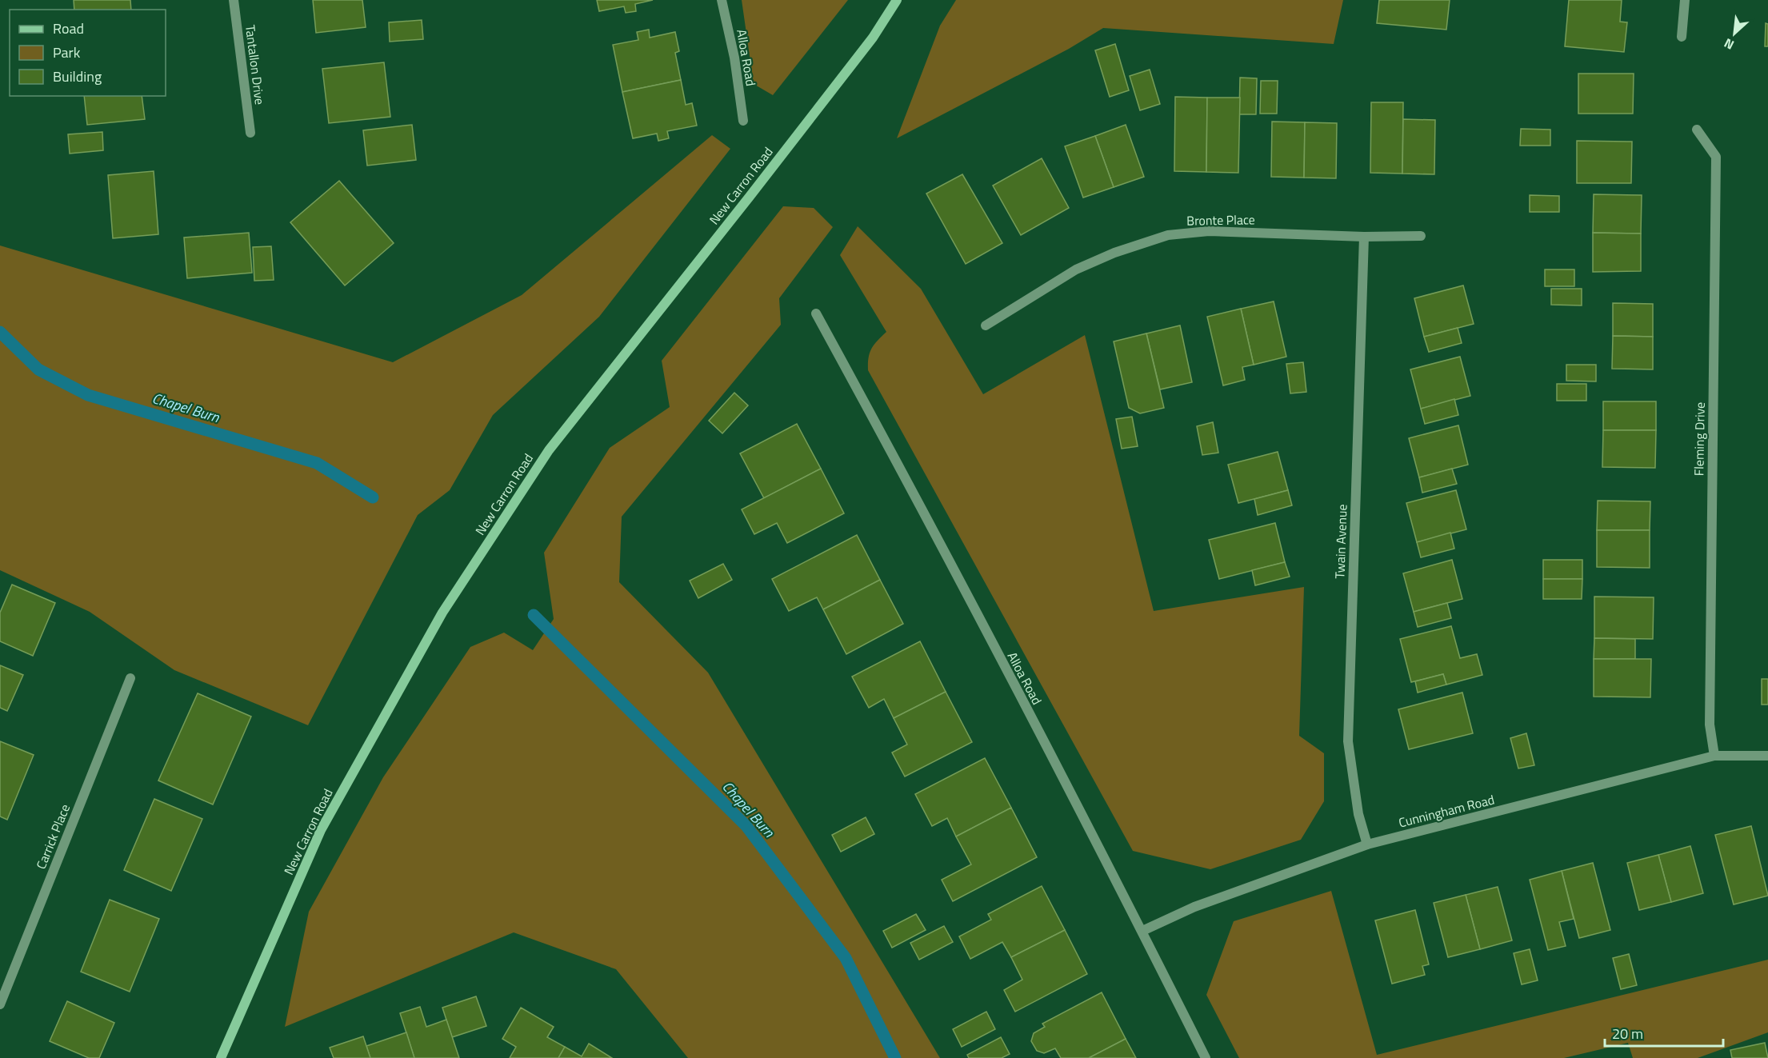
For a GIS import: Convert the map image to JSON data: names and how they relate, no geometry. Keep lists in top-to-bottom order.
{
  "streets": {
    "main road": ["New Carron Road"],
    "street": [
      "Alloa Road",
      "Tantallon Drive",
      "Bronte Place",
      "Fleming Drive",
      "Twain Avenue",
      "Cunningham Road",
      "Carrick Place"
    ]
  },
  "crossings": [
    ["Alloa Road", "Cunningham Road"],
    ["Bronte Place", "Twain Avenue"],
    ["Fleming Drive", "Cunningham Road"],
    ["Twain Avenue", "Cunningham Road"]
  ],
  "water": ["Chapel Burn"],
  "legend": ["Road", "Park", "Building"],
  "scale_bar": "20 m",
  "north": "bottom left"
}
